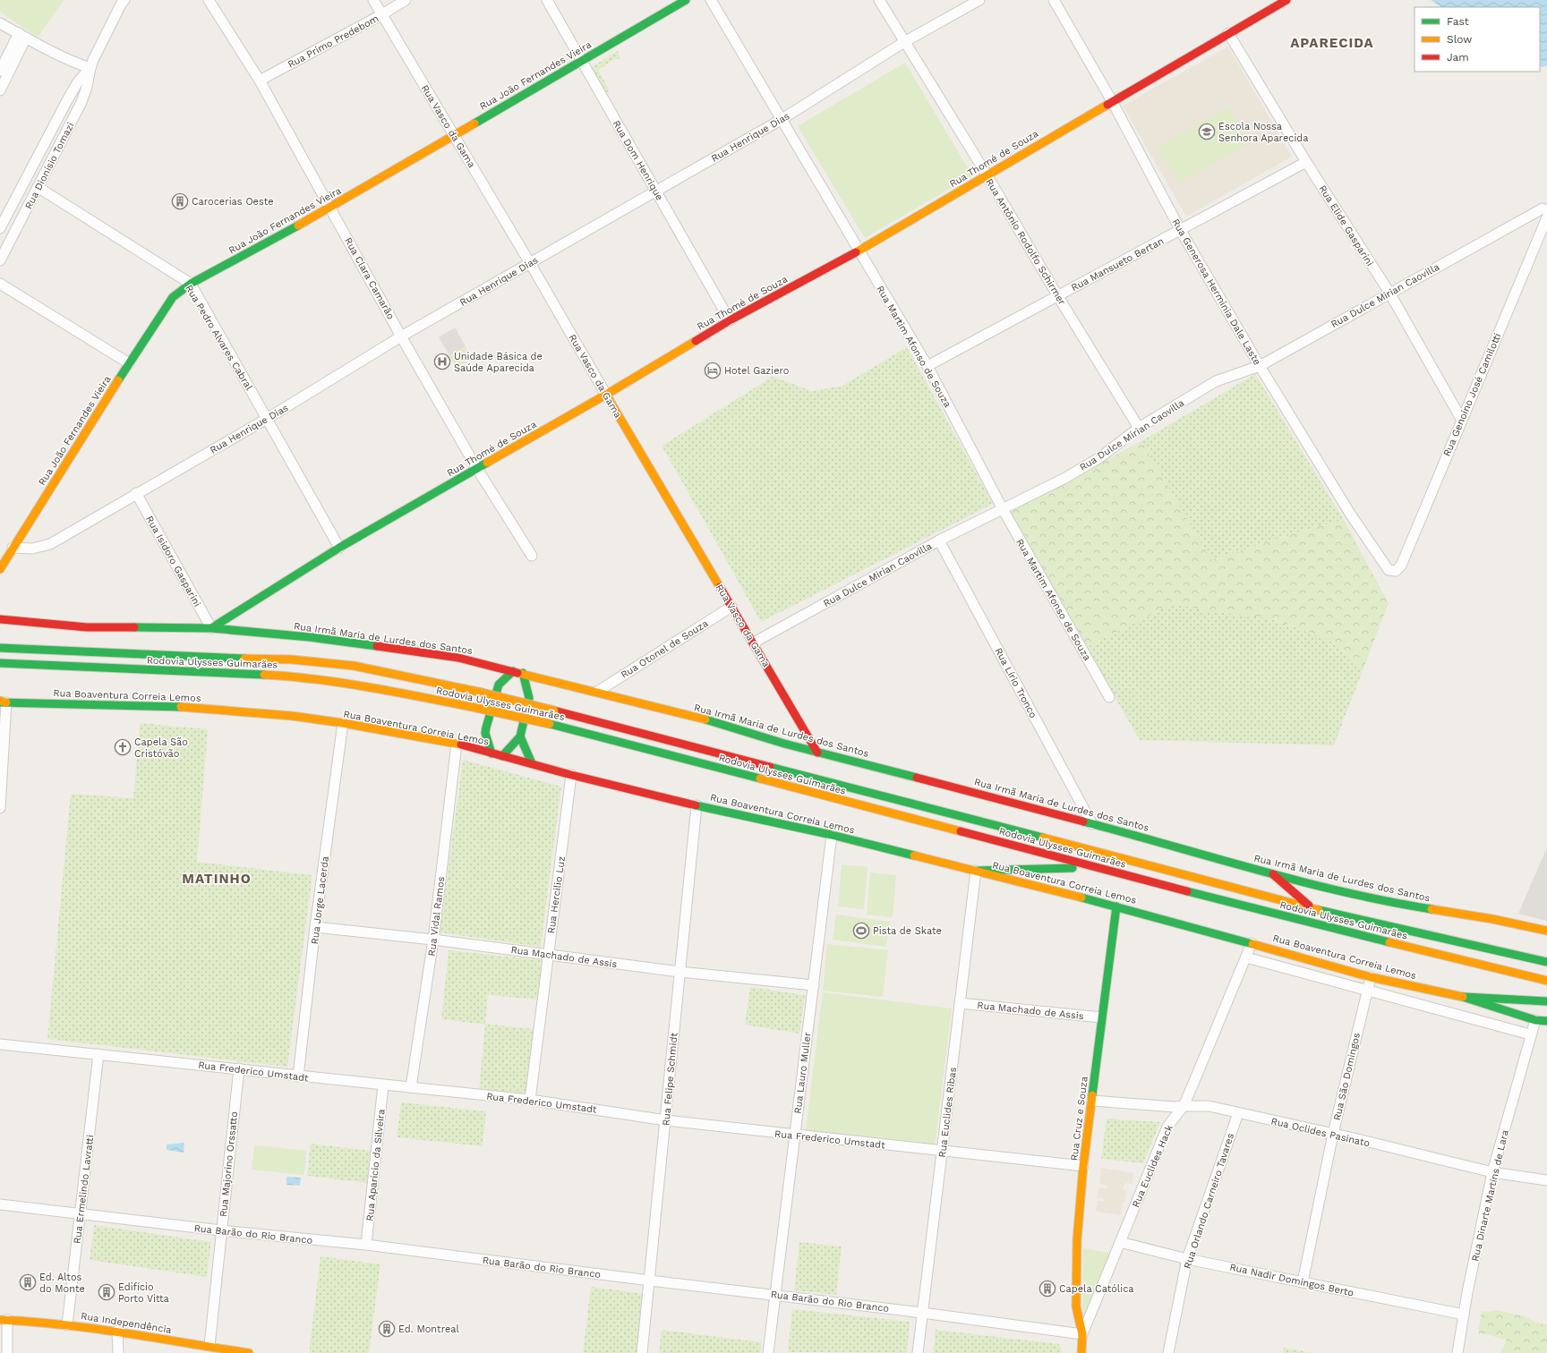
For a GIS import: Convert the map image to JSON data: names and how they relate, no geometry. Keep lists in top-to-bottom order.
{
  "streets": {
    "main road": [
      "Rua João Fernandes Vieira",
      "Rua Vasco da Gama",
      "Rua Thomé de Souza",
      "Rua Irmã Maria de Lurdes dos Santos",
      "Rodovia Ulysses Guimarães",
      "Rua Boaventura Correia Lemos",
      "Rua Cruz e Souza",
      "Rua Euclides Hack",
      "Rua Independência"
    ],
    "street": [
      "Rua Primo Predebom",
      "Rua Henrique Dias",
      "Rua Dom Henrique",
      "Rua Dionísio Tomazi",
      "Rua Elide Gasparini",
      "Rua Antônio Rodolfo Schirmer",
      "Rua Mansueto Bertan",
      "Rua Clara Camarão",
      "Rua Generosa Hermínia Dale Laste",
      "Rua Dulce Mirian Caovilla",
      "Rua Pedro Alvares Cabral",
      "Rua Martim Afonso de Souza",
      "Rua Genoíno José Camilotti",
      "Rua Isidoro Gasparini",
      "Rua Otonel de Souza",
      "Rua Lírio Tronco",
      "Rua Hercilio Luz",
      "Rua Jorge Lacerda",
      "Rua Vidal Ramos",
      "Rua Machado de Assis",
      "Rua Frederico Umstadt",
      "Rua Lauro Muller",
      "Rua São Domingos",
      "Rua Felipe Schmidt",
      "Rua Euclides Ribas",
      "Rua Oclides Pasinato",
      "Rua Majorino Orssatto",
      "Rua Aparício da Silveira",
      "Rua Ermelindo Lavratti",
      "Rua Dinarte Martins de Lara",
      "Rua Orlando Carneiro Tavares",
      "Rua Barão do Rio Branco",
      "Rua Nadir Domingos Berto"
    ]
  },
  "crossings": [
    ["Rua Primo Predebom", "Rua Vasco da Gama"],
    ["Rua Primo Predebom", "Rua Clara Camarão"],
    ["Rua João Fernandes Vieira", "Rua Vasco da Gama"],
    ["Rua João Fernandes Vieira", "Rua Henrique Dias"],
    ["Rua João Fernandes Vieira", "Rua Dom Henrique"],
    ["Rua João Fernandes Vieira", "Rua Clara Camarão"],
    ["Rua João Fernandes Vieira", "Rua Pedro Alvares Cabral"],
    ["Rua Vasco da Gama", "Rua Henrique Dias"],
    ["Rua Vasco da Gama", "Rua Thomé de Souza"],
    ["Rua Vasco da Gama", "Rua Dulce Mirian Caovilla"],
    ["Rua Vasco da Gama", "Rua Irmã Maria de Lurdes dos Santos"],
    ["Rua Vasco da Gama", "Rua Otonel de Souza"],
    ["Rua Henrique Dias", "Rua Dom Henrique"],
    ["Rua Henrique Dias", "Rua Antônio Rodolfo Schirmer"],
    ["Rua Henrique Dias", "Rua Clara Camarão"],
    ["Rua Henrique Dias", "Rua Pedro Alvares Cabral"],
    ["Rua Henrique Dias", "Rua Martim Afonso de Souza"],
    ["Rua Henrique Dias", "Rua Isidoro Gasparini"],
    ["Rua Thomé de Souza", "Rua Dom Henrique"],
    ["Rua Thomé de Souza", "Rua Elide Gasparini"],
    ["Rua Thomé de Souza", "Rua Antônio Rodolfo Schirmer"],
    ["Rua Thomé de Souza", "Rua Clara Camarão"],
    ["Rua Thomé de Souza", "Rua Generosa Hermínia Dale Laste"],
    ["Rua Thomé de Souza", "Rua Pedro Alvares Cabral"],
    ["Rua Thomé de Souza", "Rua Martim Afonso de Souza"],
    ["Rua Thomé de Souza", "Rua Isidoro Gasparini"],
    ["Rua Thomé de Souza", "Rua Irmã Maria de Lurdes dos Santos"],
    ["Rua Dionísio Tomazi", "Rua Pedro Alvares Cabral"],
    ["Rua Elide Gasparini", "Rua Mansueto Bertan"],
    ["Rua Elide Gasparini", "Rua Dulce Mirian Caovilla"],
    ["Rua Elide Gasparini", "Rua Genoíno José Camilotti"],
    ["Rua Antônio Rodolfo Schirmer", "Rua Mansueto Bertan"],
    ["Rua Antônio Rodolfo Schirmer", "Rua Dulce Mirian Caovilla"],
    ["Rua Mansueto Bertan", "Rua Generosa Hermínia Dale Laste"],
    ["Rua Mansueto Bertan", "Rua Martim Afonso de Souza"],
    ["Rua Generosa Hermínia Dale Laste", "Rua Dulce Mirian Caovilla"],
    ["Rua Generosa Hermínia Dale Laste", "Rua Genoíno José Camilotti"],
    ["Rua Dulce Mirian Caovilla", "Rua Martim Afonso de Souza"],
    ["Rua Dulce Mirian Caovilla", "Rua Lírio Tronco"],
    ["Rua Isidoro Gasparini", "Rua Irmã Maria de Lurdes dos Santos"],
    ["Rua Irmã Maria de Lurdes dos Santos", "Rua Otonel de Souza"],
    ["Rua Irmã Maria de Lurdes dos Santos", "Rua Lírio Tronco"],
    ["Rua Boaventura Correia Lemos", "Rua Hercilio Luz"],
    ["Rua Boaventura Correia Lemos", "Rua Jorge Lacerda"],
    ["Rua Boaventura Correia Lemos", "Rua Vidal Ramos"],
    ["Rua Boaventura Correia Lemos", "Rua Lauro Muller"],
    ["Rua Boaventura Correia Lemos", "Rua São Domingos"],
    ["Rua Boaventura Correia Lemos", "Rua Felipe Schmidt"],
    ["Rua Boaventura Correia Lemos", "Rua Euclides Ribas"],
    ["Rua Boaventura Correia Lemos", "Rua Cruz e Souza"],
    ["Rua Boaventura Correia Lemos", "Rua Euclides Hack"],
    ["Rua Boaventura Correia Lemos", "Rua Dinarte Martins de Lara"],
    ["Rua Hercilio Luz", "Rua Machado de Assis"],
    ["Rua Hercilio Luz", "Rua Frederico Umstadt"],
    ["Rua Jorge Lacerda", "Rua Machado de Assis"],
    ["Rua Jorge Lacerda", "Rua Frederico Umstadt"],
    ["Rua Vidal Ramos", "Rua Machado de Assis"],
    ["Rua Vidal Ramos", "Rua Frederico Umstadt"],
    ["Rua Machado de Assis", "Rua Lauro Muller"],
    ["Rua Machado de Assis", "Rua Felipe Schmidt"],
    ["Rua Machado de Assis", "Rua Euclides Ribas"],
    ["Rua Machado de Assis", "Rua Cruz e Souza"],
    ["Rua Frederico Umstadt", "Rua Lauro Muller"],
    ["Rua Frederico Umstadt", "Rua Felipe Schmidt"],
    ["Rua Frederico Umstadt", "Rua Euclides Ribas"],
    ["Rua Frederico Umstadt", "Rua Cruz e Souza"],
    ["Rua Frederico Umstadt", "Rua Majorino Orssatto"],
    ["Rua Frederico Umstadt", "Rua Aparício da Silveira"],
    ["Rua Frederico Umstadt", "Rua Ermelindo Lavratti"],
    ["Rua Lauro Muller", "Rua Barão do Rio Branco"],
    ["Rua São Domingos", "Rua Oclides Pasinato"],
    ["Rua São Domingos", "Rua Nadir Domingos Berto"],
    ["Rua Felipe Schmidt", "Rua Barão do Rio Branco"],
    ["Rua Euclides Ribas", "Rua Barão do Rio Branco"],
    ["Rua Cruz e Souza", "Rua Oclides Pasinato"],
    ["Rua Cruz e Souza", "Rua Euclides Hack"],
    ["Rua Cruz e Souza", "Rua Barão do Rio Branco"],
    ["Rua Oclides Pasinato", "Rua Euclides Hack"],
    ["Rua Oclides Pasinato", "Rua Dinarte Martins de Lara"],
    ["Rua Oclides Pasinato", "Rua Orlando Carneiro Tavares"],
    ["Rua Majorino Orssatto", "Rua Barão do Rio Branco"],
    ["Rua Majorino Orssatto", "Rua Independência"],
    ["Rua Aparício da Silveira", "Rua Barão do Rio Branco"],
    ["Rua Euclides Hack", "Rua Barão do Rio Branco"],
    ["Rua Euclides Hack", "Rua Nadir Domingos Berto"],
    ["Rua Ermelindo Lavratti", "Rua Barão do Rio Branco"],
    ["Rua Ermelindo Lavratti", "Rua Independência"],
    ["Rua Dinarte Martins de Lara", "Rua Nadir Domingos Berto"],
    ["Rua Orlando Carneiro Tavares", "Rua Nadir Domingos Berto"]
  ],
  "districts": ["APARECIDA", "MATINHO"],
  "places": {
    "school or university": ["Escola Nossa Senhora Aparecida"],
    "building": [
      "Carocerias Oeste",
      "Ed. Altos do Monte",
      "Capela Católica",
      "Edifício Porto Vitta",
      "Ed. Montreal"
    ],
    "hospital": ["Unidade Básica de Saúde Aparecida"],
    "hotel": ["Hotel Gaziero"],
    "church": ["Capela São Cristóvão"],
    "sports": ["Pista de Skate"]
  },
  "legend": ["Fast", "Slow", "Jam"]
}
